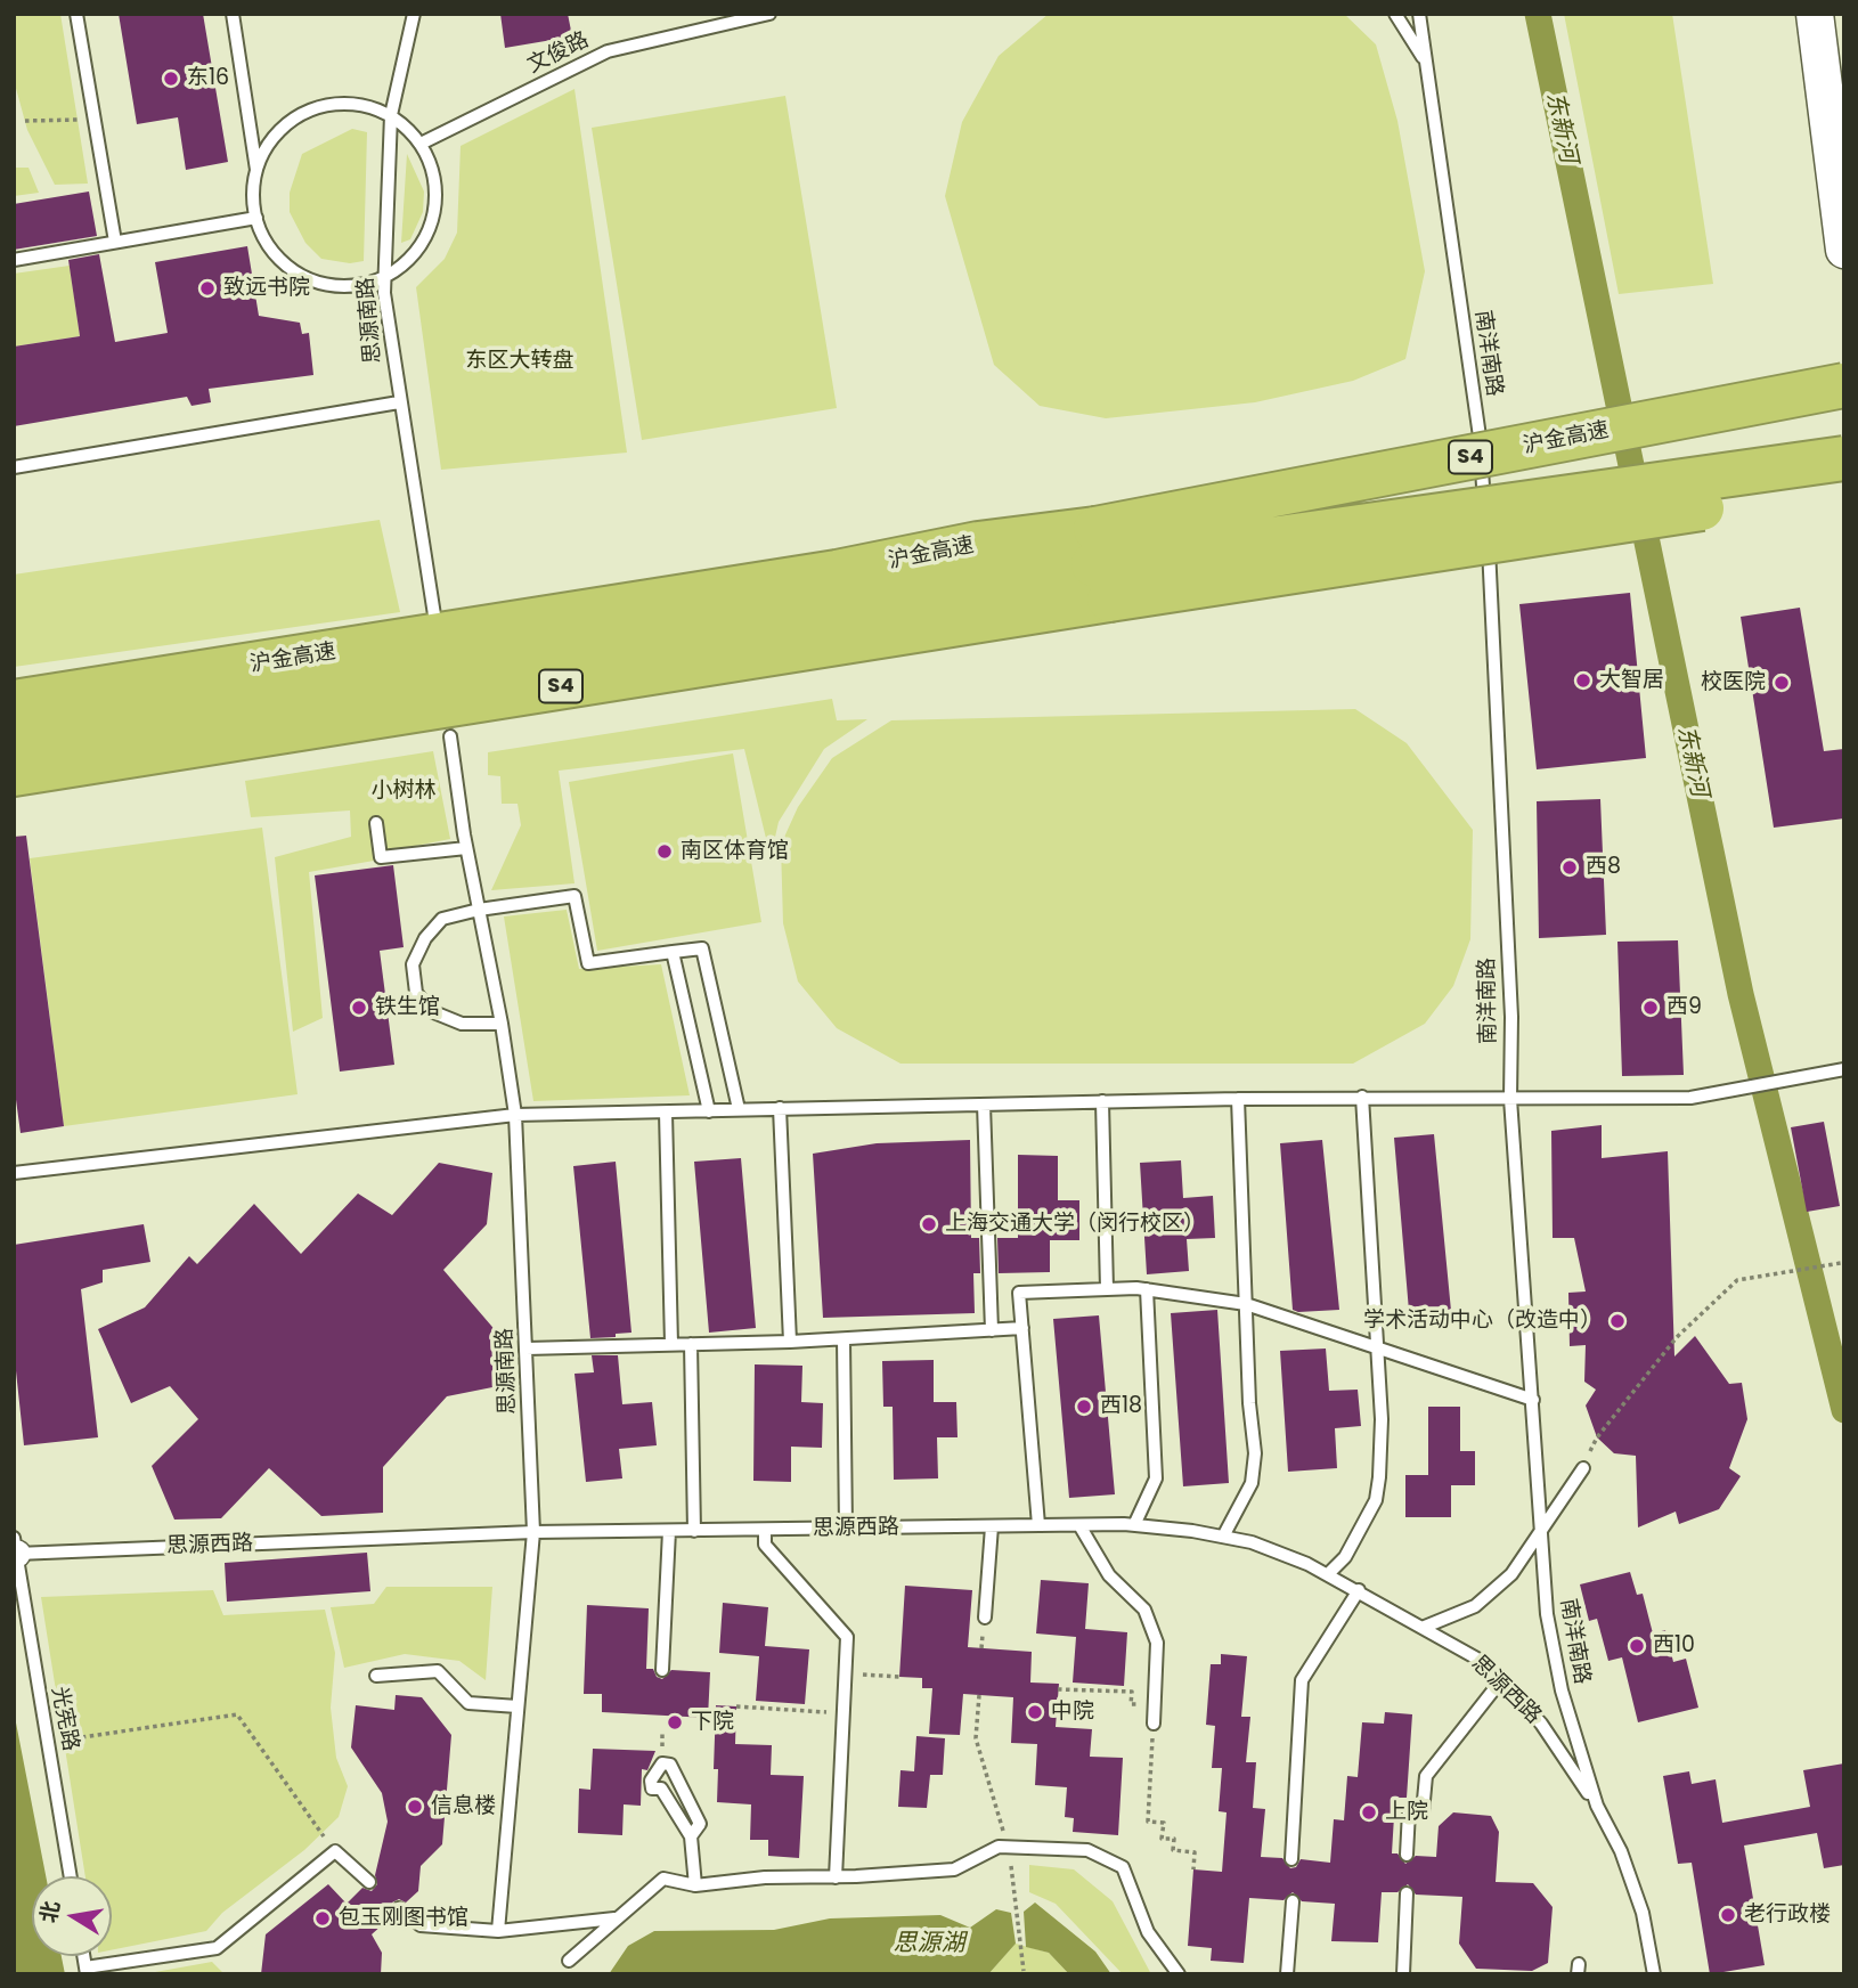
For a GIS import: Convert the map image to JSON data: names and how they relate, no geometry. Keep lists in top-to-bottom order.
{
  "streets": {
    "highway": ["沪金高速", "S4"],
    "lane": [
      "文俊路",
      "思源南路",
      "南洋南路",
      "思源西路",
      "光宪路"
    ]
  },
  "crossings": [
    ["思源南路", "思源西路"],
    ["南洋南路", "思源西路"],
    ["思源西路", "光宪路"]
  ],
  "water": ["东新河", "思源湖"],
  "parks": ["东区大转盘", "小树林"],
  "places": [
    "东16",
    "致远书院",
    "大智居",
    "校医院",
    "南区体育馆",
    "西8",
    "铁生馆",
    "西9",
    "上海交通大学（闵行校区）",
    "学术活动中心（改造中）",
    "西18",
    "西10",
    "中院",
    "下院",
    "信息楼",
    "上院",
    "老行政楼",
    "包玉刚图书馆"
  ],
  "north": "left"
}
